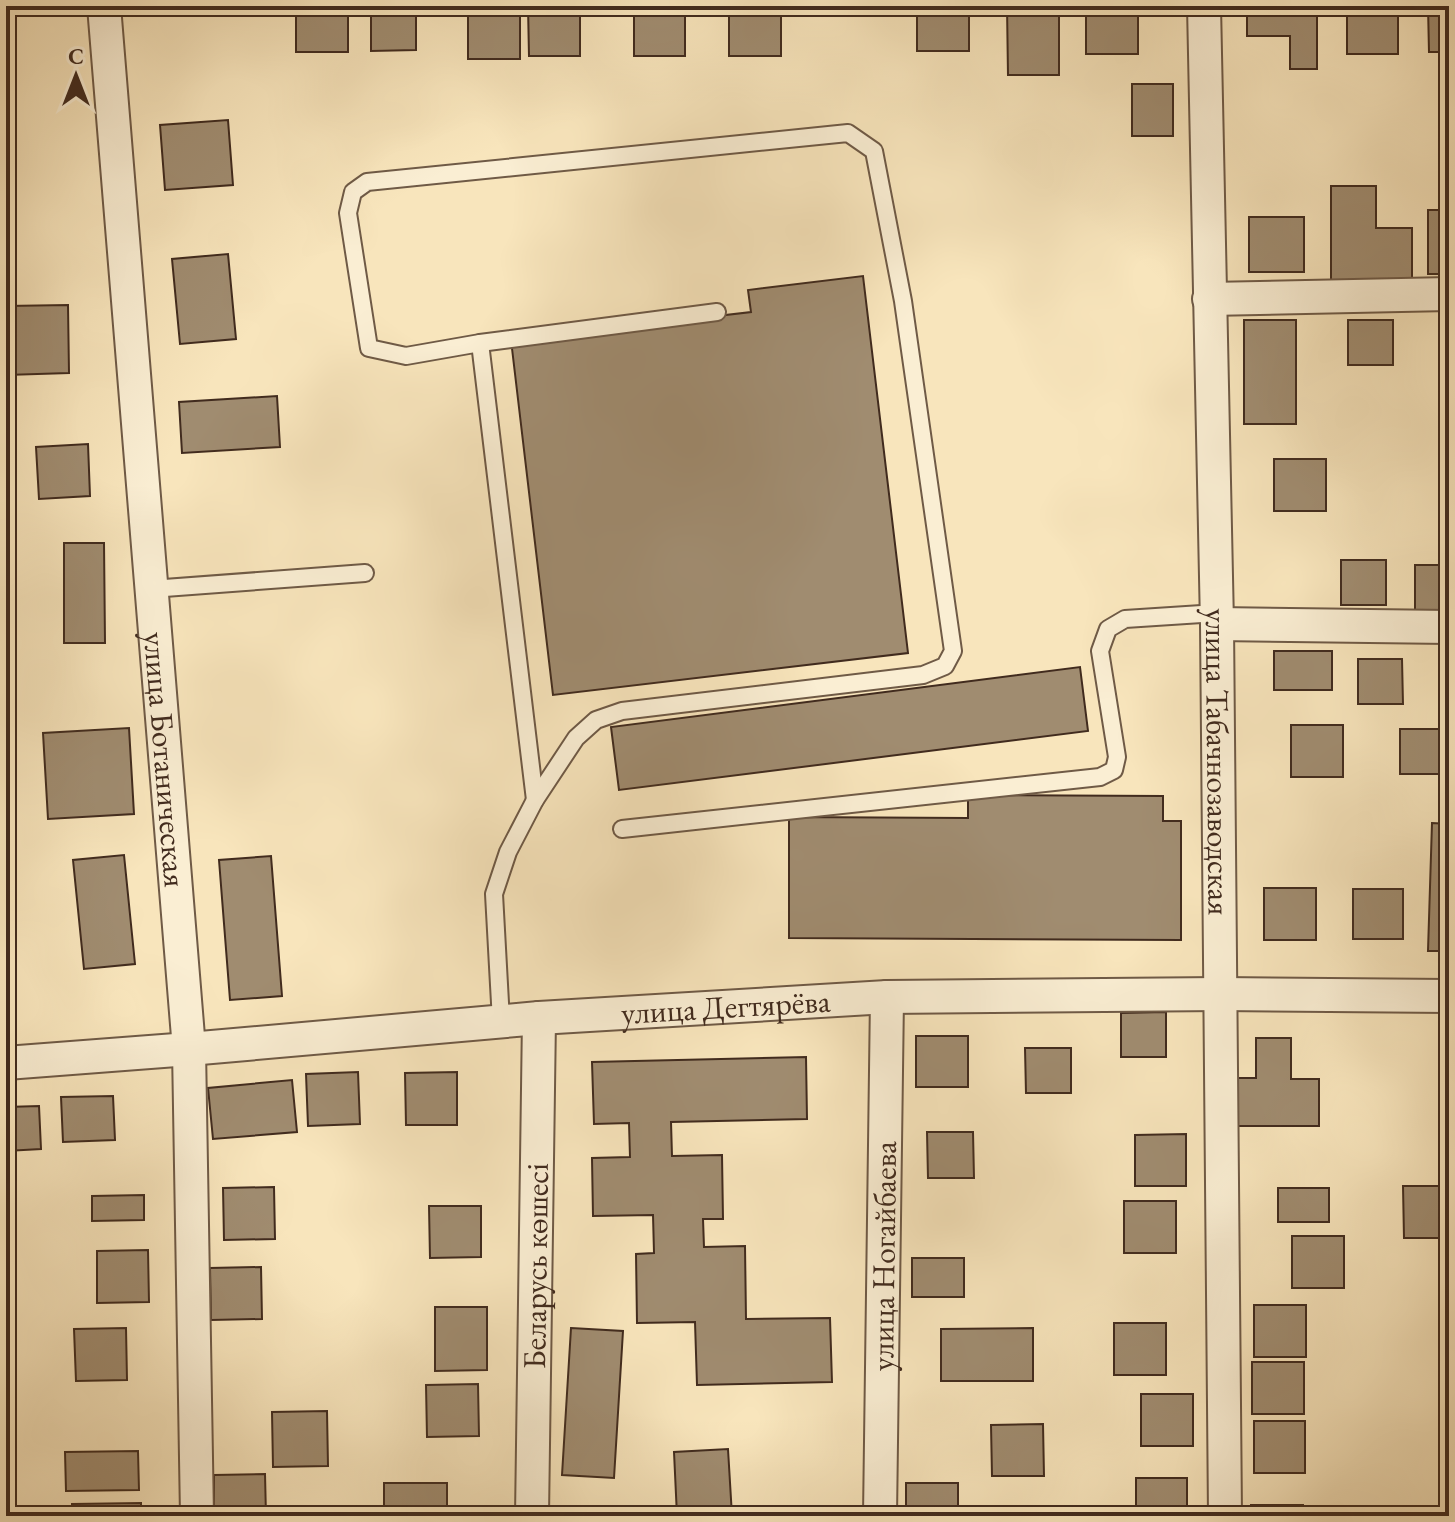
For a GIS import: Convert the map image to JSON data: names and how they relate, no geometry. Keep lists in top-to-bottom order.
{
  "streets": {
    "street": [
      "улица Ботаническая",
      "улица Табачнозаводская",
      "улица Дегтярёва",
      "улица Ногайбаева",
      "Беларусь көшесі"
    ]
  },
  "crossings": [
    ["улица Ботаническая", "улица Дегтярёва"],
    ["улица Табачнозаводская", "улица Дегтярёва"],
    ["улица Дегтярёва", "улица Ногайбаева"],
    ["улица Дегтярёва", "Беларусь көшесі"]
  ],
  "north": "top"
}
